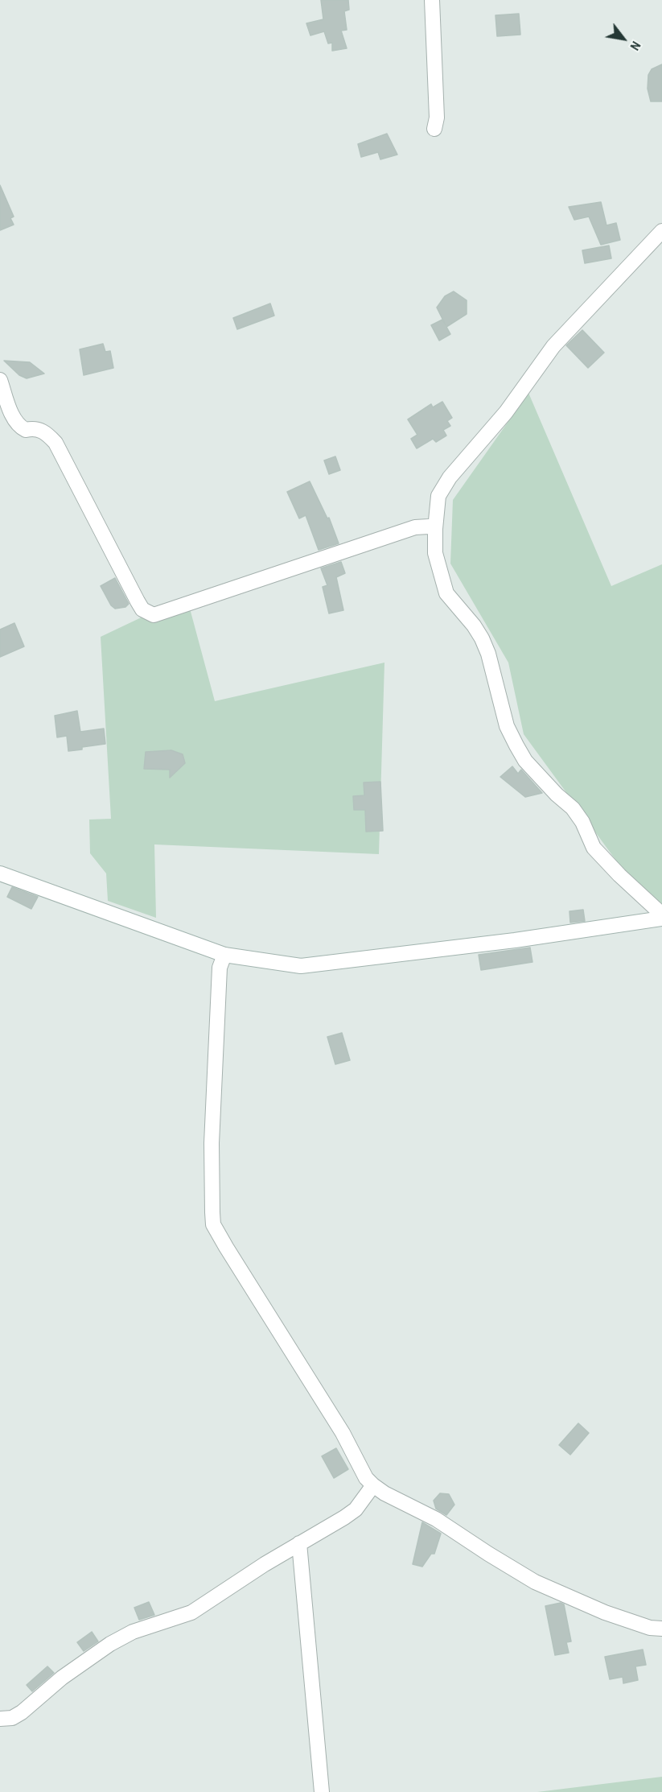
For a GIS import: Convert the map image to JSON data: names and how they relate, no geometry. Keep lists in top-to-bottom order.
{
  "north": "bottom right"
}
